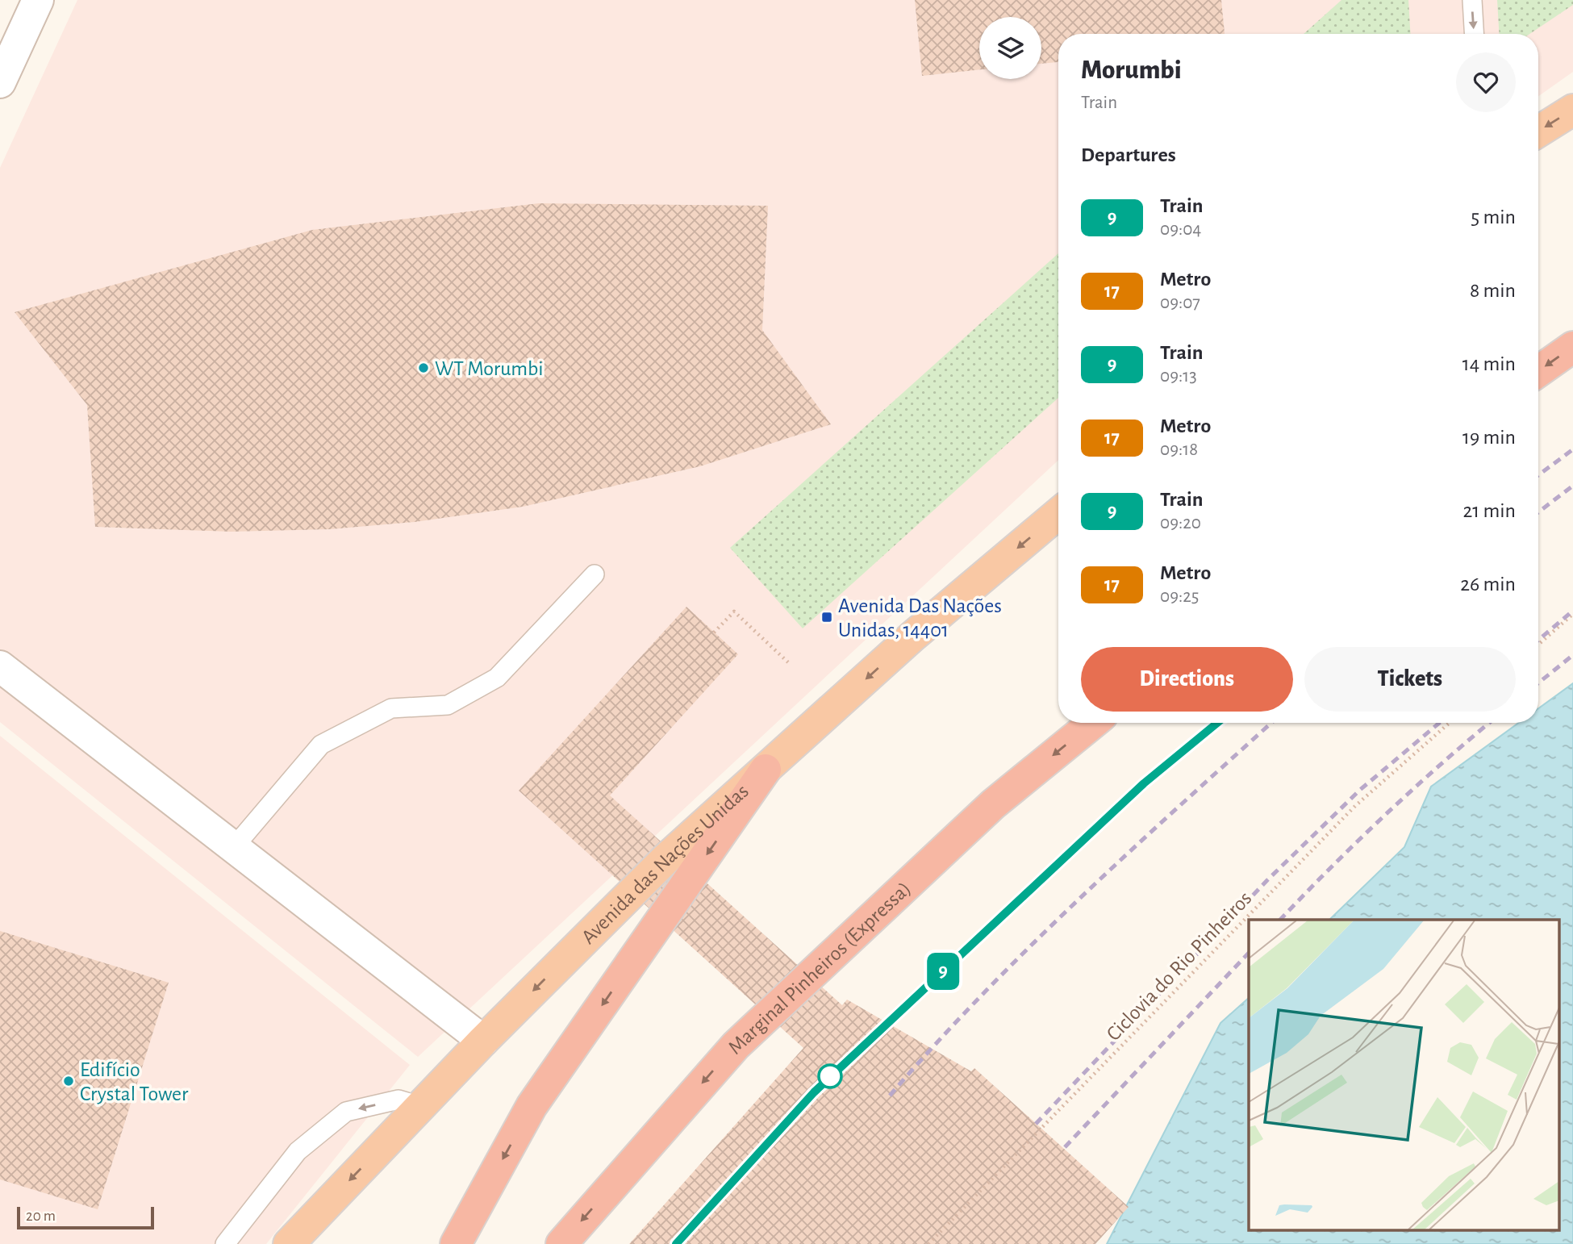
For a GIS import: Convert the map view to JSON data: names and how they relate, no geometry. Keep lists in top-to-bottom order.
{
  "streets": {
    "highway": ["Avenida das Nações Unidas", "Marginal Pinheiros (Expressa)"],
    "path": ["Ciclovia do Rio Pinheiros"]
  },
  "places": {
    "other": ["WT Morumbi", "Edifício Crystal Tower"],
    "transit": ["Avenida Das Nações Unidas, 14401"]
  },
  "scale_bar": "20 m",
  "page": {
    "on_map": "9",
    "heading": [
      ["Morumbi", "Train"],
      "Departures"
    ],
    "list": [
      {
        "mark": "9",
        "name": "Train",
        "note": "09:04",
        "value": "5 min"
      },
      {
        "mark": "17",
        "name": "Metro",
        "note": "09:07",
        "value": "8 min"
      },
      {
        "mark": "9",
        "name": "Train",
        "note": "09:13",
        "value": "14 min"
      },
      {
        "mark": "17",
        "name": "Metro",
        "note": "09:18",
        "value": "19 min"
      },
      {
        "mark": "9",
        "name": "Train",
        "note": "09:20",
        "value": "21 min"
      },
      {
        "mark": "17",
        "name": "Metro",
        "note": "09:25",
        "value": "26 min"
      }
    ],
    "buttons": ["Directions", "Tickets"],
    "scale": "20 m"
  }
}
